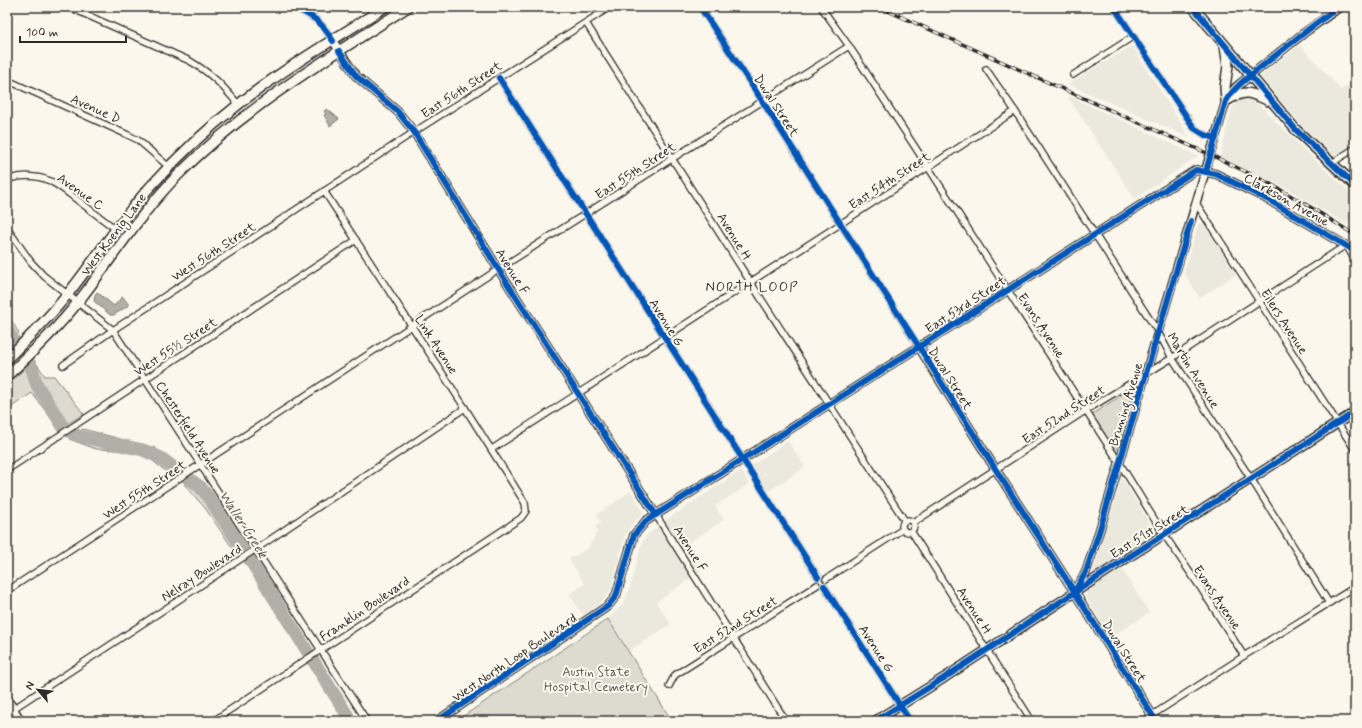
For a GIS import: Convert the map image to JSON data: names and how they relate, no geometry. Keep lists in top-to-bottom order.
{
  "streets": {
    "main road": ["West Koenig Lane", "East 51st Street"],
    "street": [
      "East 56th Street",
      "Duval Street",
      "Avenue D",
      "East 55th Street",
      "East 54th Street",
      "Avenue C",
      "Clarkson Avenue",
      "Avenue H",
      "West 56th Street",
      "Avenue F",
      "East 53rd Street",
      "Eilers Avenue",
      "Avenue G",
      "Evans Avenue",
      "Link Avenue",
      "West 55½ Street",
      "Martin Avenue",
      "Bruning Avenue",
      "East 52nd Street",
      "Chesterfield Avenue",
      "West 55th Street",
      "Nelray Boulevard",
      "Franklin Boulevard",
      "West North Loop Boulevard"
    ]
  },
  "crossings": [
    ["East 56th Street", "Avenue H"],
    ["East 56th Street", "West 56th Street"],
    ["East 56th Street", "Avenue F"],
    ["East 56th Street", "Avenue G"],
    ["East 56th Street", "Link Avenue"],
    ["Duval Street", "East 55th Street"],
    ["Duval Street", "East 54th Street"],
    ["Duval Street", "East 53rd Street"],
    ["Duval Street", "Bruning Avenue"],
    ["Duval Street", "East 52nd Street"],
    ["Duval Street", "East 51st Street"],
    ["Avenue D", "West Koenig Lane"],
    ["East 55th Street", "Avenue H"],
    ["East 55th Street", "Avenue F"],
    ["East 55th Street", "Avenue G"],
    ["East 55th Street", "Evans Avenue"],
    ["East 55th Street", "Link Avenue"],
    ["East 55th Street", "West 55th Street"],
    ["East 54th Street", "Avenue H"],
    ["East 54th Street", "Avenue F"],
    ["East 54th Street", "Avenue G"],
    ["East 54th Street", "Evans Avenue"],
    ["East 54th Street", "Link Avenue"],
    ["East 54th Street", "Martin Avenue"],
    ["Avenue C", "West Koenig Lane"],
    ["Clarkson Avenue", "East 53rd Street"],
    ["Clarkson Avenue", "Bruning Avenue"],
    ["Clarkson Avenue", "East 52nd Street"],
    ["West Koenig Lane", "Avenue F"],
    ["West Koenig Lane", "Chesterfield Avenue"],
    ["Avenue H", "East 53rd Street"],
    ["Avenue H", "East 52nd Street"],
    ["Avenue H", "East 51st Street"],
    ["West 56th Street", "Link Avenue"],
    ["West 56th Street", "Chesterfield Avenue"],
    ["Avenue F", "East 53rd Street"],
    ["Avenue F", "East 52nd Street"],
    ["Avenue F", "West North Loop Boulevard"],
    ["East 53rd Street", "Avenue G"],
    ["East 53rd Street", "Evans Avenue"],
    ["East 53rd Street", "Martin Avenue"],
    ["East 53rd Street", "Bruning Avenue"],
    ["East 53rd Street", "West North Loop Boulevard"],
    ["Eilers Avenue", "Bruning Avenue"],
    ["Eilers Avenue", "East 52nd Street"],
    ["Eilers Avenue", "East 51st Street"],
    ["Avenue G", "East 52nd Street"],
    ["Avenue G", "East 51st Street"],
    ["Evans Avenue", "Bruning Avenue"],
    ["Evans Avenue", "East 52nd Street"],
    ["Evans Avenue", "East 51st Street"],
    ["Link Avenue", "West 55½ Street"],
    ["Link Avenue", "West 55th Street"],
    ["Link Avenue", "Nelray Boulevard"],
    ["Link Avenue", "Franklin Boulevard"],
    ["West 55½ Street", "Chesterfield Avenue"],
    ["Martin Avenue", "Bruning Avenue"],
    ["Martin Avenue", "East 52nd Street"],
    ["Martin Avenue", "East 51st Street"],
    ["Bruning Avenue", "East 52nd Street"],
    ["Bruning Avenue", "East 51st Street"],
    ["Chesterfield Avenue", "West 55th Street"],
    ["Chesterfield Avenue", "Nelray Boulevard"],
    ["Chesterfield Avenue", "Franklin Boulevard"]
  ],
  "districts": ["NORTH LOOP"],
  "water": ["Waller Creek"],
  "parks": ["Austin State Hospital Cemetery"],
  "scale_bar": "100 m",
  "north": "top left"
}
